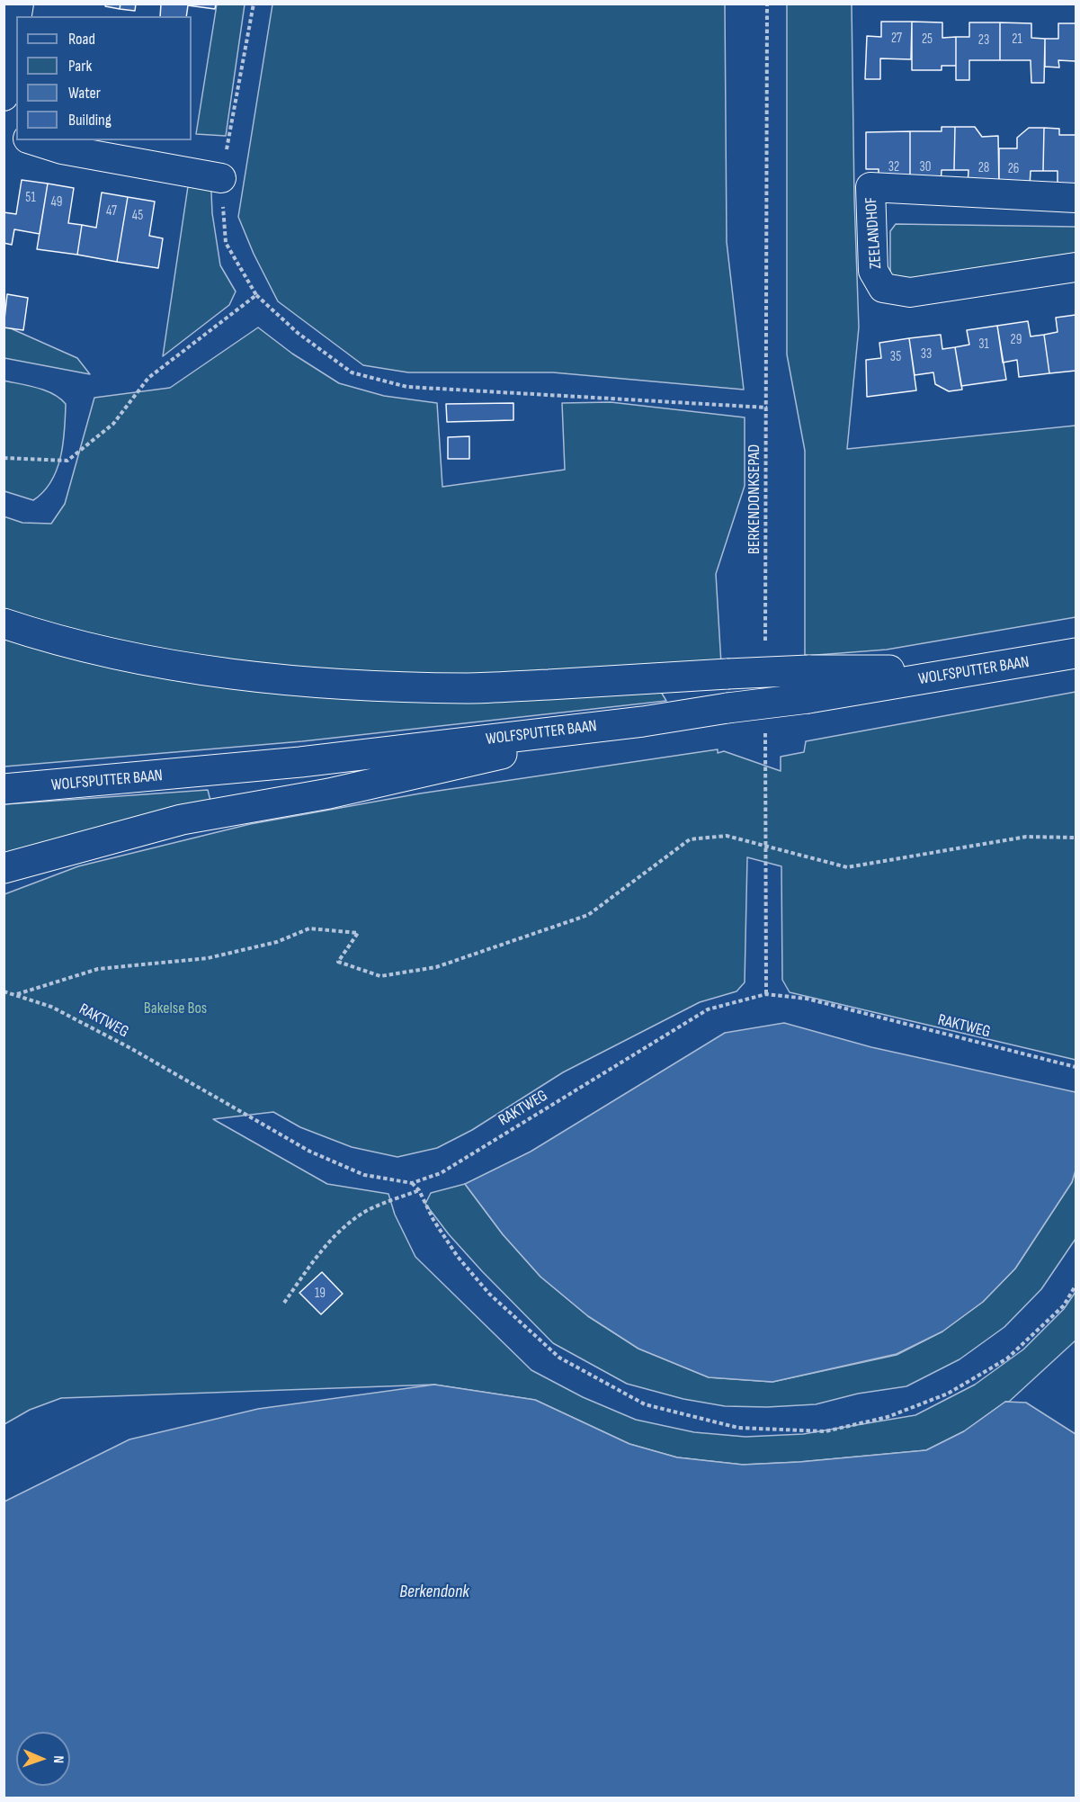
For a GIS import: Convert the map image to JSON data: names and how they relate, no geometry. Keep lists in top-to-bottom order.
{
  "streets": {
    "main road": ["WOLFSPUTTER BAAN"],
    "street": ["ZEELANDHOF"],
    "path": ["BERKENDONKSEPAD", "RAKTWEG"]
  },
  "water": ["Berkendonk"],
  "parks": ["Bakelse Bos"],
  "house_numbers": [
    "27",
    "25",
    "21",
    "23",
    "32",
    "30",
    "28",
    "26",
    "51",
    "49",
    "47",
    "45",
    "29",
    "31",
    "33",
    "35",
    "19"
  ],
  "legend": [
    "Road",
    "Park",
    "Water",
    "Building"
  ],
  "north": "right"
}
